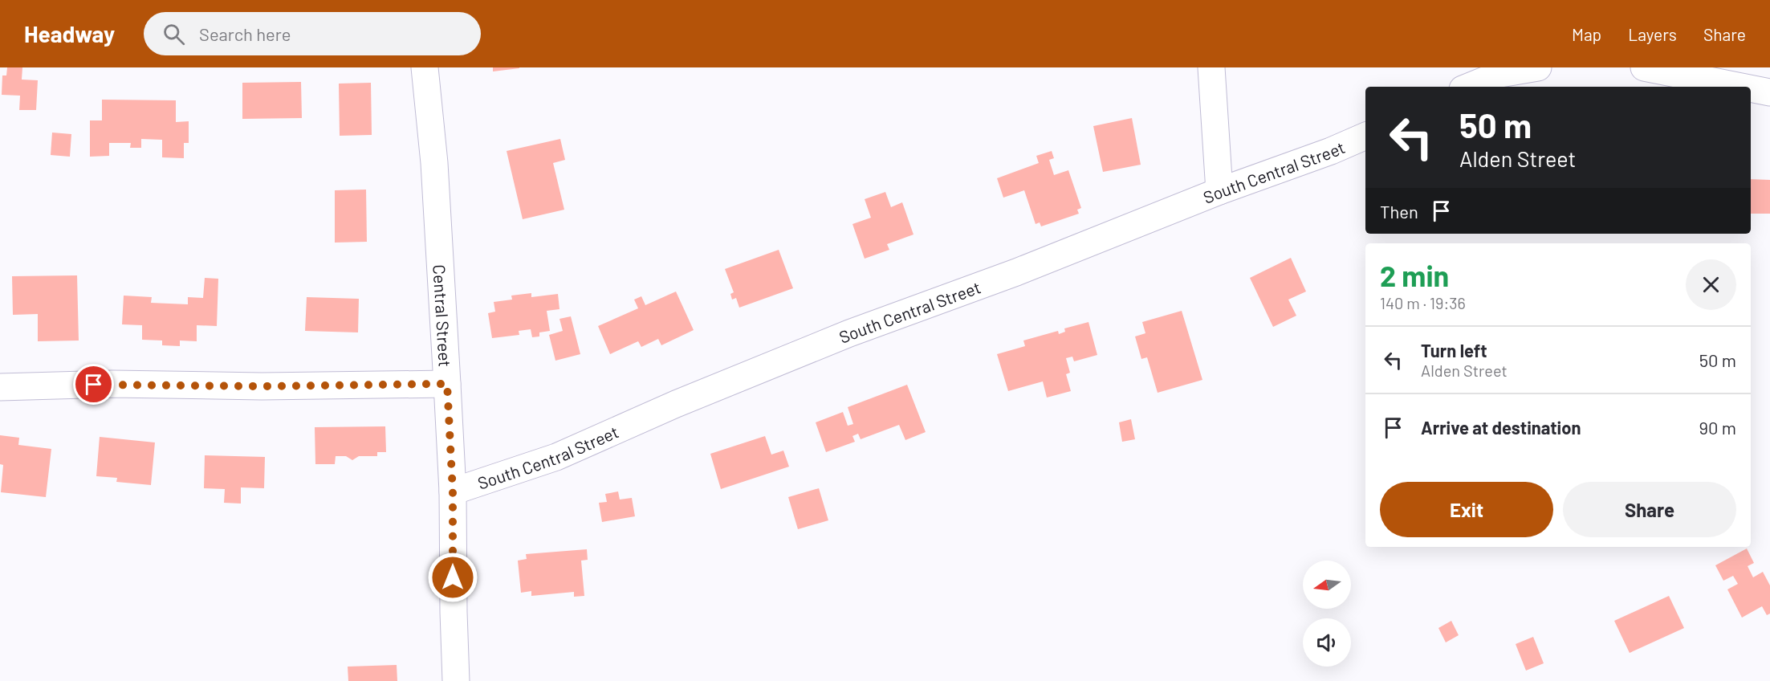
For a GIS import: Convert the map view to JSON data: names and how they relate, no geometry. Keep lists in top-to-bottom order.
{
  "streets": {
    "street": ["South Central Street", "Central Street"]
  },
  "crossings": [
    ["South Central Street", "Central Street"]
  ],
  "north": "left",
  "page": {
    "header": "Headway",
    "search": "Search here",
    "nav": ["Map", "Layers", "Share"],
    "turn": ["50 m", "Alden Street"],
    "then": "Then",
    "heading": ["2 min", "140 m · 19:36"],
    "list": [
      {
        "name": "Turn left",
        "note": "Alden Street",
        "value": "50 m"
      },
      {
        "name": "Arrive at destination",
        "value": "90 m"
      }
    ],
    "buttons": ["Exit", "Share"]
  }
}
